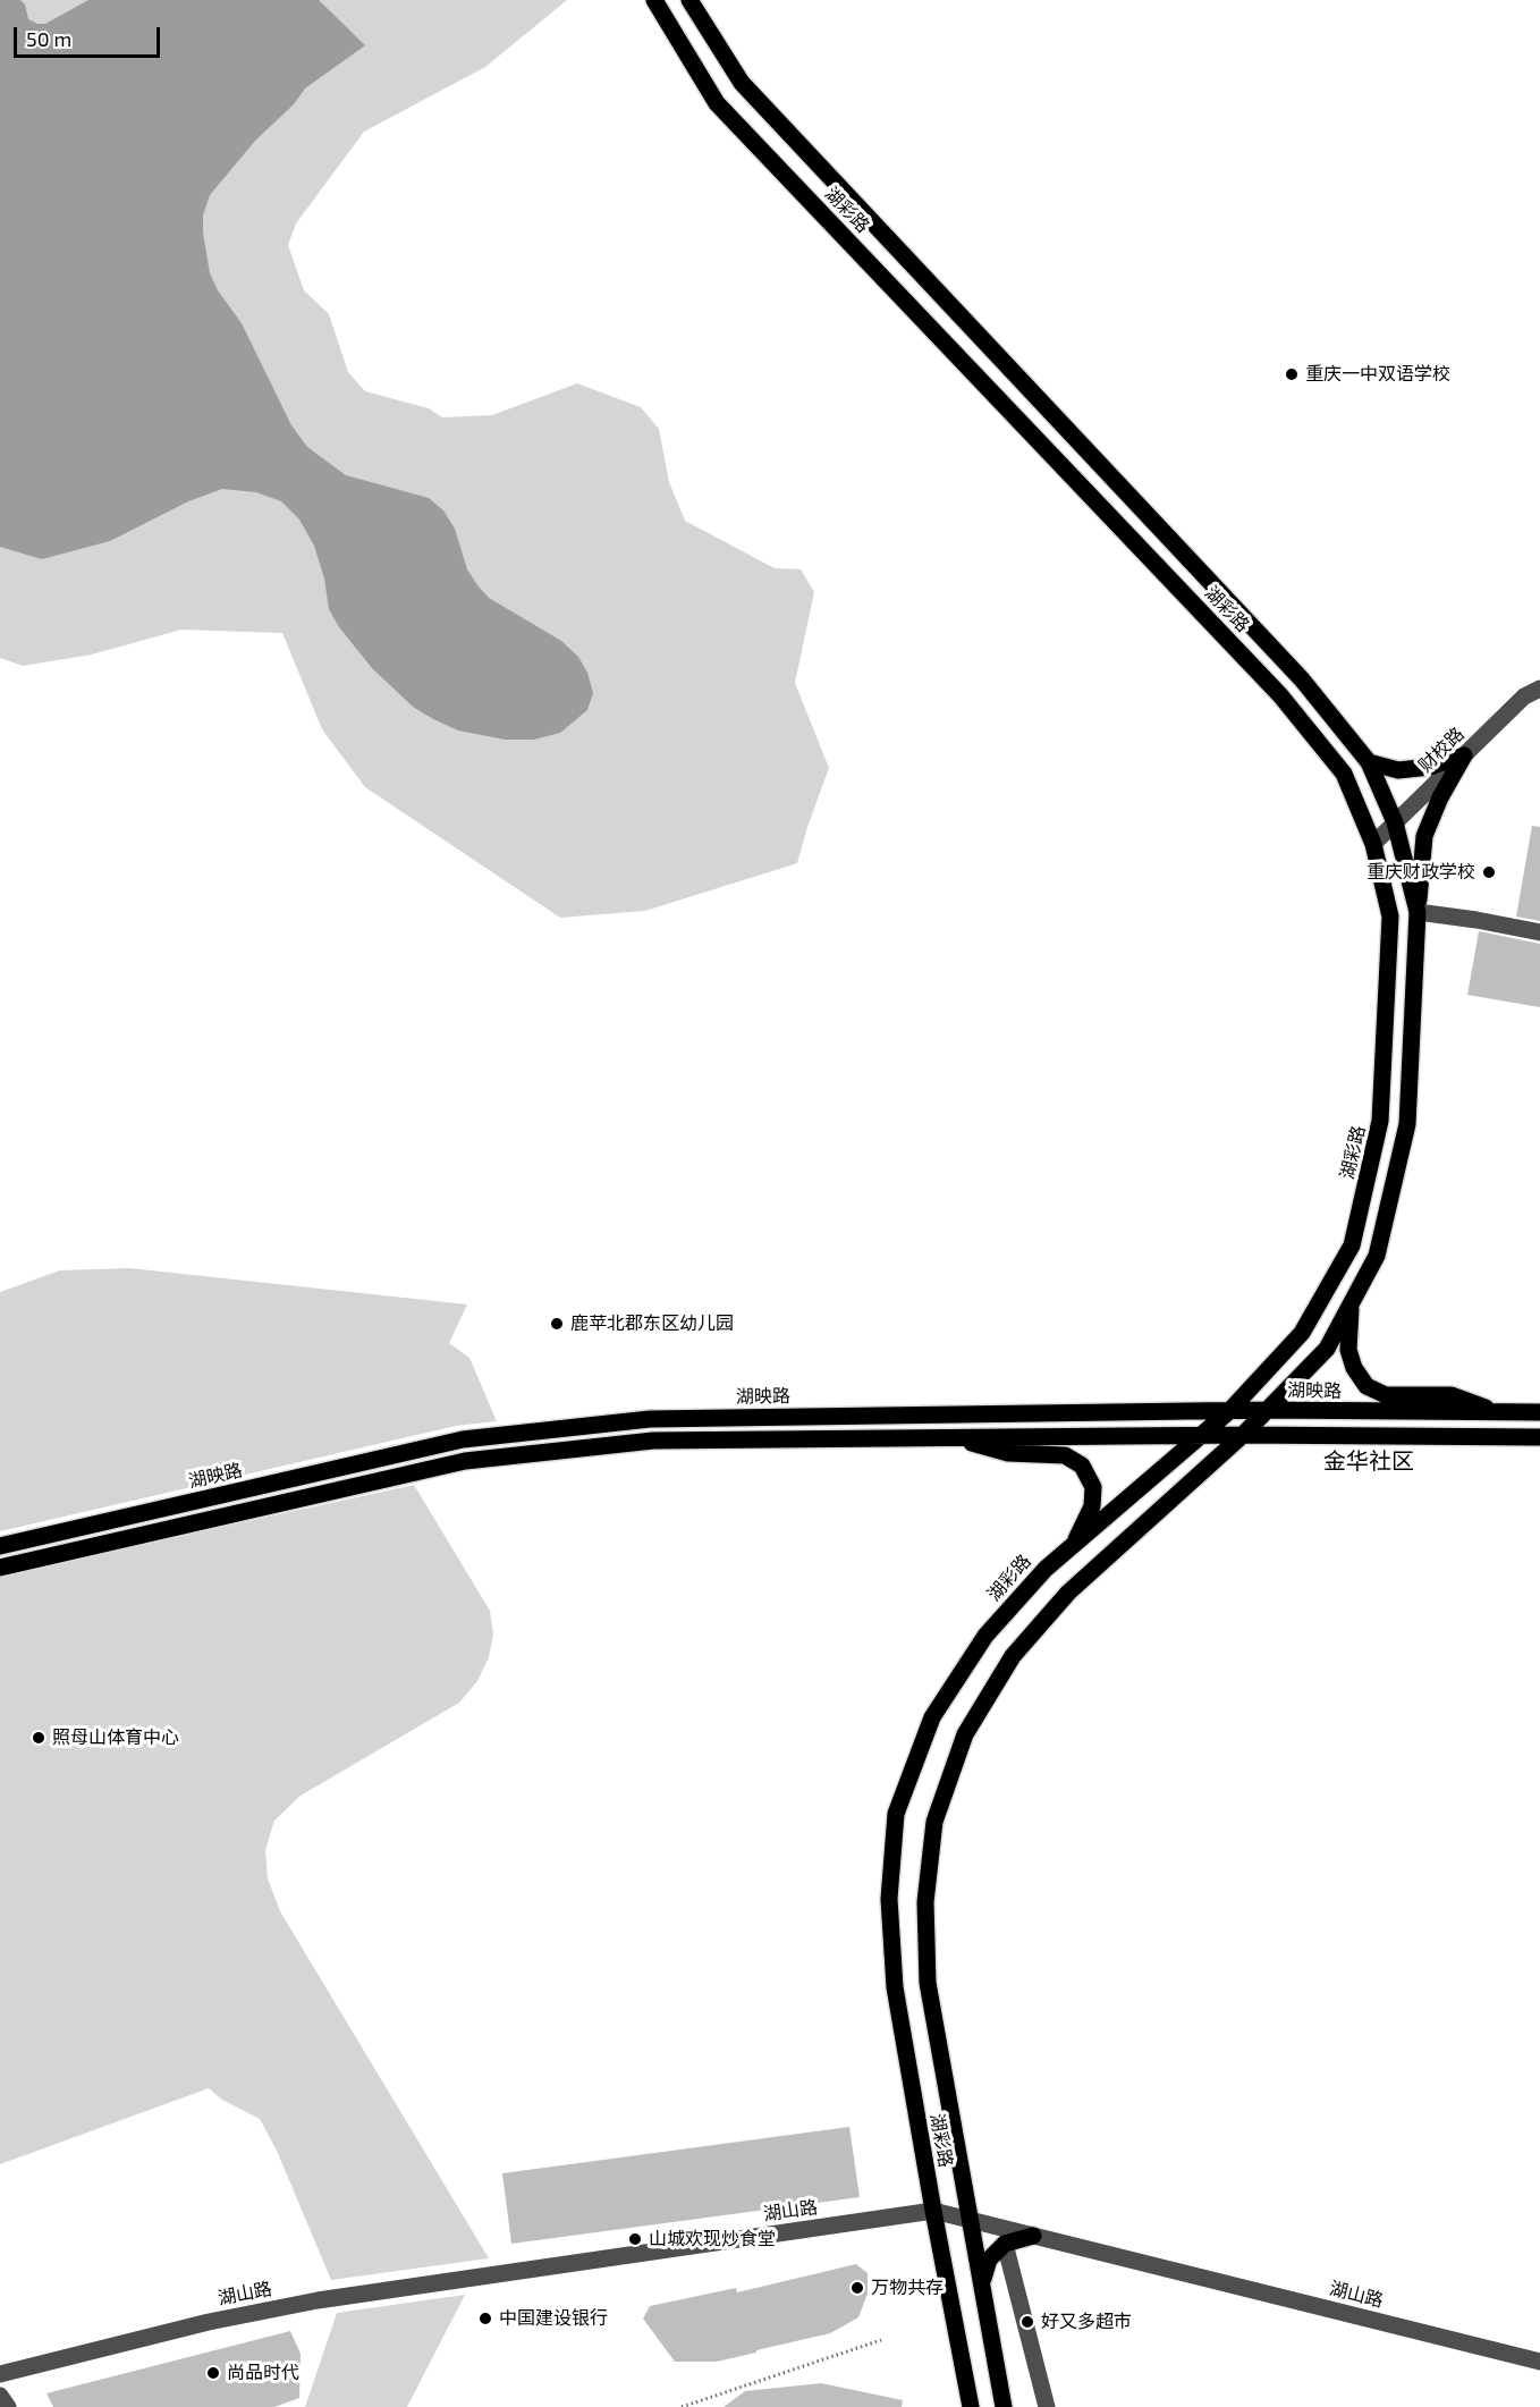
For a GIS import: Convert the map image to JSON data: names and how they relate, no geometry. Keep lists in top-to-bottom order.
{
  "streets": {
    "main road": ["湖彩路", "湖映路"],
    "street": ["财校路", "湖山路"]
  },
  "crossings": [
    ["湖彩路", "财校路"],
    ["湖彩路", "湖映路"],
    ["湖彩路", "湖山路"]
  ],
  "districts": ["金华社区"],
  "places": [
    "重庆一中双语学校",
    "重庆财政学校",
    "鹿苹北郡东区幼儿园",
    "照母山体育中心",
    "山城欢现炒食堂",
    "万物共存",
    "中国建设银行",
    "好又多超市",
    "尚品时代"
  ],
  "scale_bar": "50 m"
}
